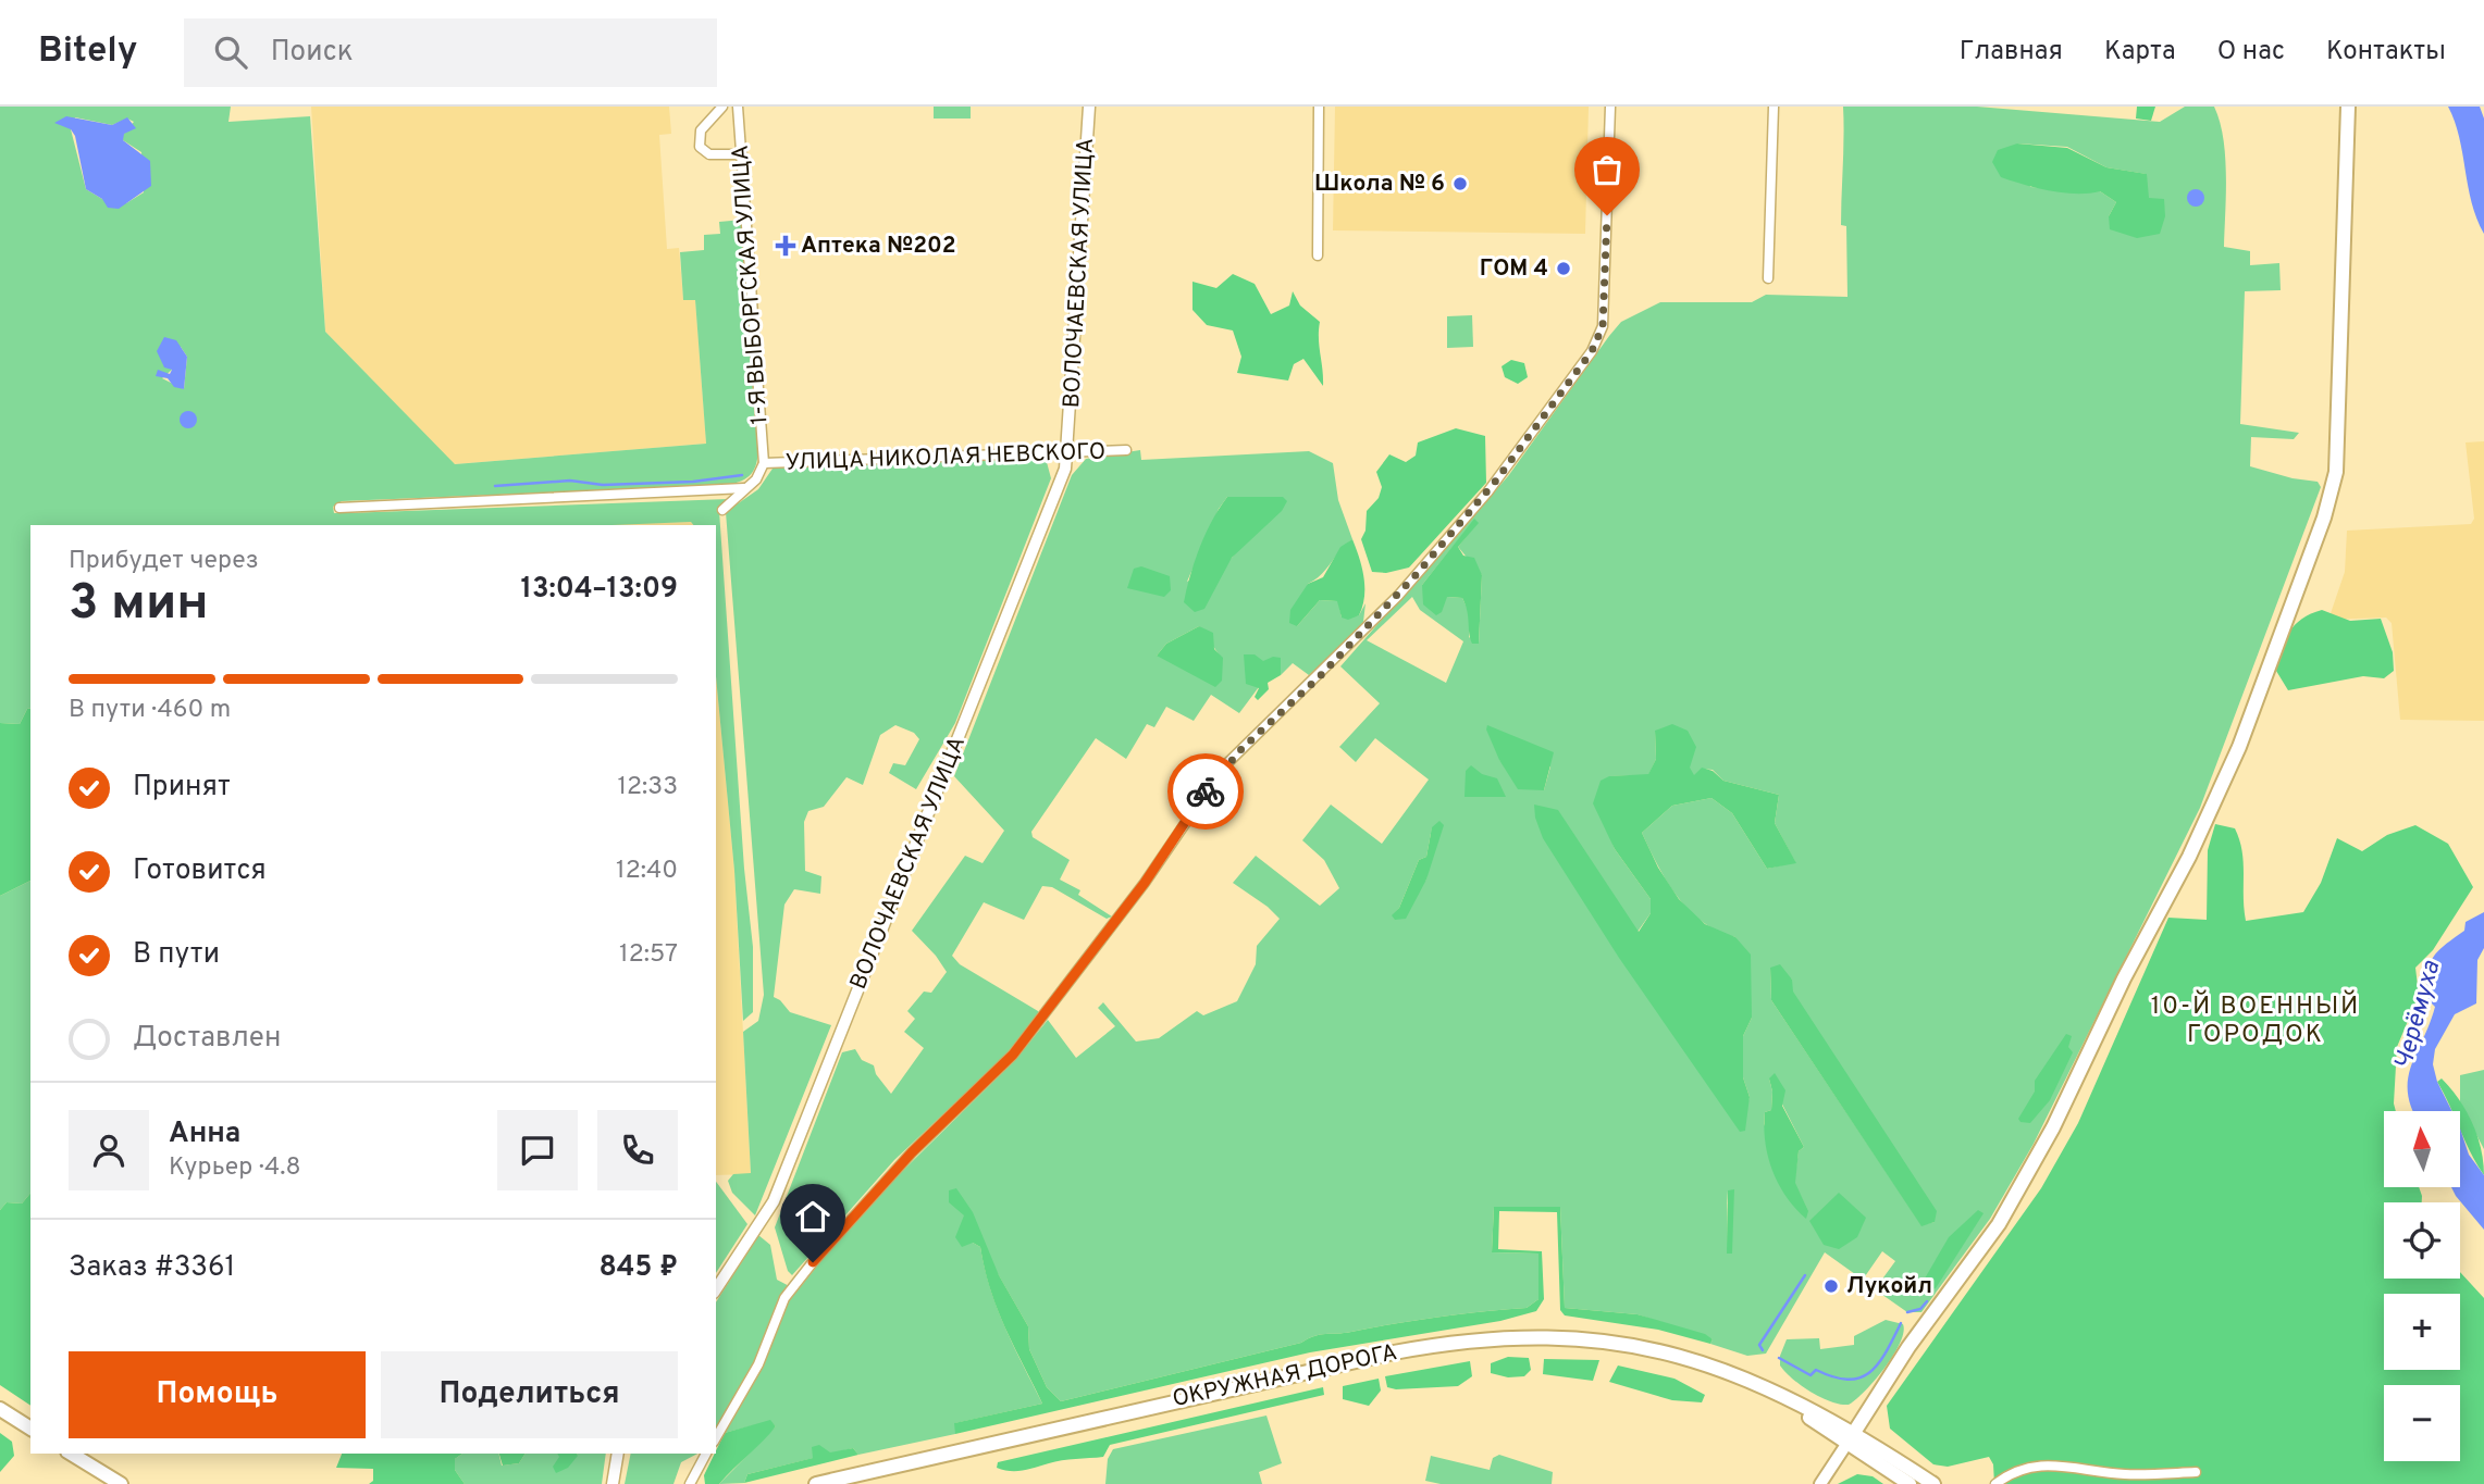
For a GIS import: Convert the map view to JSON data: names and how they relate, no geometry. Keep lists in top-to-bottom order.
{
  "streets": {
    "main road": ["ОКРУЖНАЯ ДОРОГА"],
    "street": ["ВОЛОЧАЕВСКАЯ УЛИЦА", "1-Я ВЫБОРГСКАЯ УЛИЦА", "УЛИЦА НИКОЛАЯ НЕВСКОГО"]
  },
  "crossings": [
    ["ВОЛОЧАЕВСКАЯ УЛИЦА", "УЛИЦА НИКОЛАЯ НЕВСКОГО"],
    ["1-Я ВЫБОРГСКАЯ УЛИЦА", "УЛИЦА НИКОЛАЯ НЕВСКОГО"]
  ],
  "districts": ["10-Й ВОЕННЫЙ ГОРОДОК"],
  "water": ["Черёмуха"],
  "places": {
    "other": ["Школа № 6", "ГОМ 4", "Лукойл"],
    "health": ["Аптека №202"]
  },
  "north": "top",
  "page": {
    "header": "Bitely",
    "search": "Поиск",
    "nav": [
      "Главная",
      "Карта",
      "О нас",
      "Контакты"
    ],
    "heading": ["3 мин", "Прибудет через", "13:04–13:09"],
    "panel": [
      "Анна",
      "Курьер · 4.8",
      "Заказ #3361",
      "845 ₽"
    ],
    "bar": "В пути · 460 m",
    "list": [
      ["Принят", "12:33"],
      ["Готовится", "12:40"],
      ["В пути", "12:57"],
      "Доставлен"
    ],
    "map_buttons": ["+", "−"],
    "buttons": ["Помощь", "Поделиться"]
  }
}
